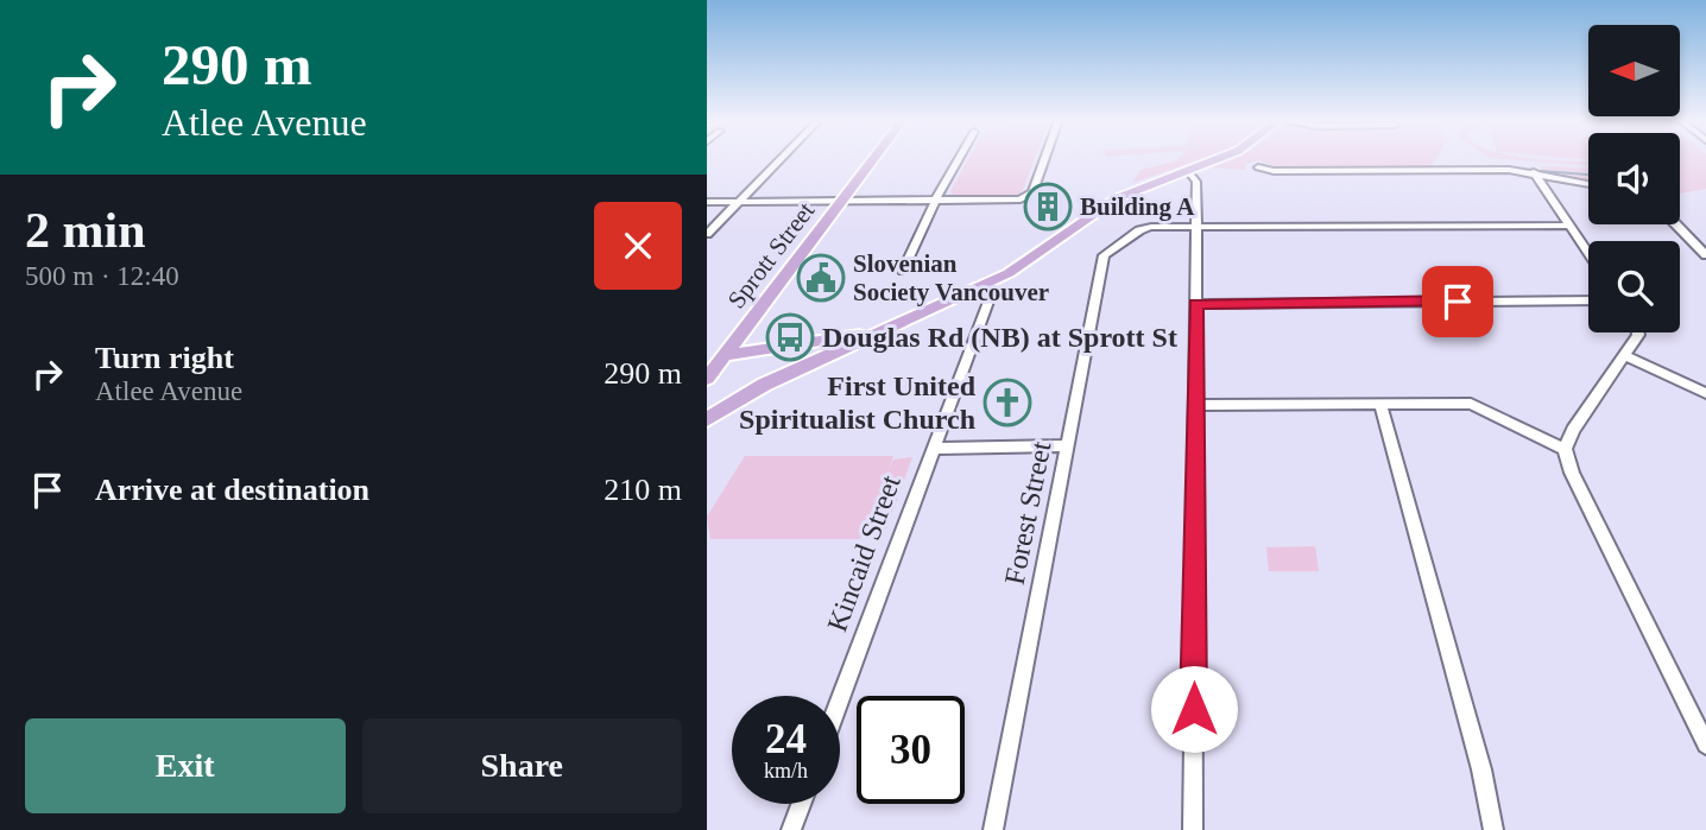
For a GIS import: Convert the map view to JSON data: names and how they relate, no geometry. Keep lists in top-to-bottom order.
{
  "streets": {
    "main road": ["Sprott Street"],
    "street": ["Forest Street", "Kincaid Street"]
  },
  "places": {
    "building": ["Building A"],
    "public building": ["Slovenian Society Vancouver"],
    "bus stop": ["Douglas Rd (NB) at Sprott St"],
    "church": ["First United Spiritualist Church"]
  },
  "north": "left",
  "page": {
    "turn": ["290 m", "Atlee Avenue"],
    "heading": ["2 min", "500 m · 12:40"],
    "list": [
      {
        "name": "Turn right",
        "note": "Atlee Avenue",
        "value": "290 m"
      },
      {
        "name": "Arrive at destination",
        "value": "210 m"
      }
    ],
    "speed": "24 km/h",
    "limit": "30",
    "buttons": ["Exit", "Share"]
  }
}
